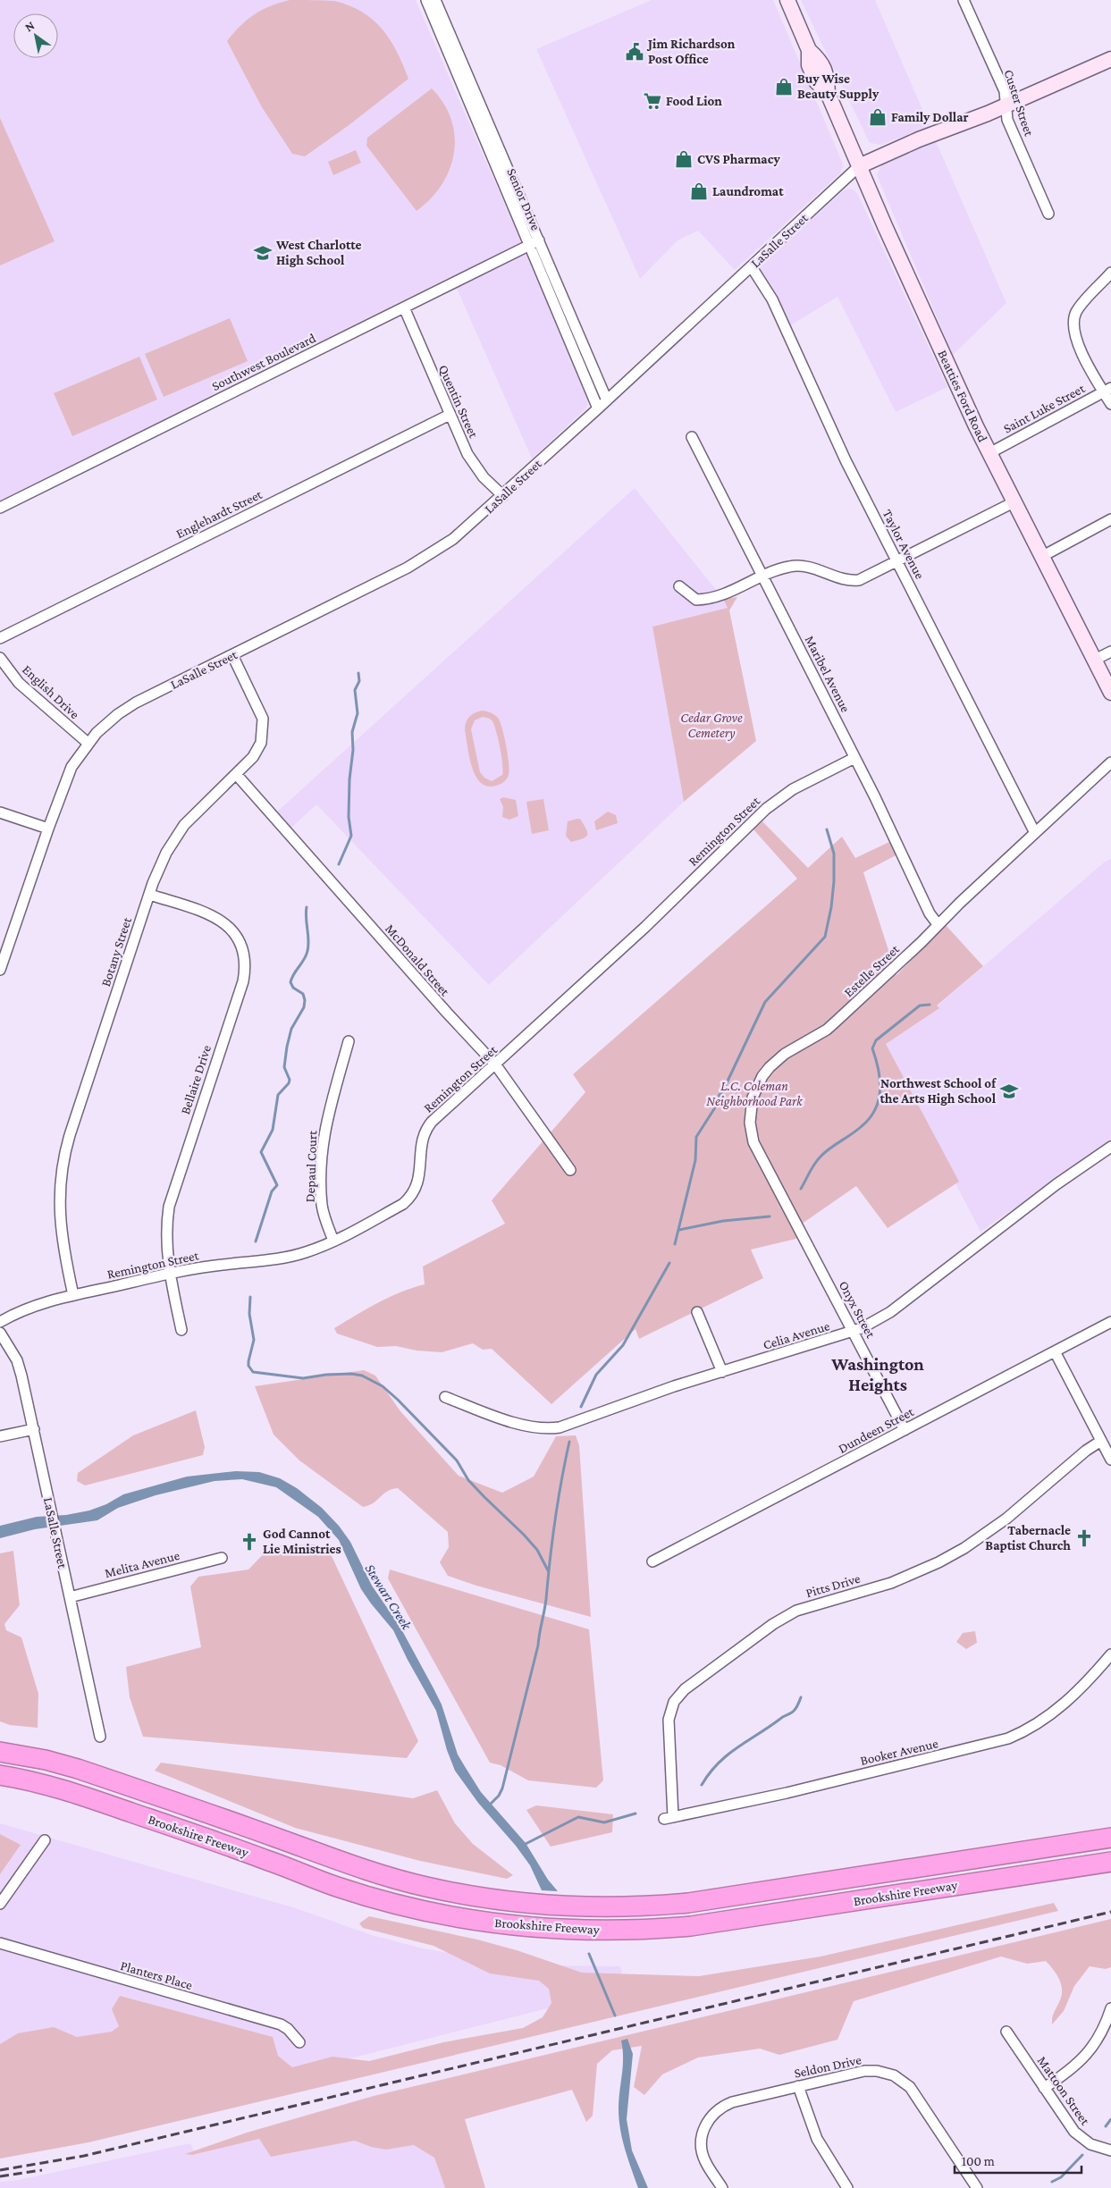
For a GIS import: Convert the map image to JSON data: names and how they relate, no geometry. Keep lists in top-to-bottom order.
{
  "streets": {
    "highway": ["Brookshire Freeway"],
    "main road": ["LaSalle Street", "Beatties Ford Road"],
    "street": [
      "Custer Street",
      "Senior Drive",
      "Southwest Boulevard",
      "Quentin Street",
      "Saint Luke Street",
      "Englehardt Street",
      "Taylor Avenue",
      "Maribel Avenue",
      "English Drive",
      "Remington Street",
      "Botany Street",
      "McDonald Street",
      "Estelle Street",
      "Bellaire Drive",
      "Depaul Court",
      "Onyx Street",
      "Celia Avenue",
      "Dundeen Street",
      "Melita Avenue",
      "Pitts Drive",
      "Booker Avenue",
      "Planters Place",
      "Seldon Drive",
      "Mattoon Street"
    ]
  },
  "crossings": [
    ["Custer Street", "LaSalle Street"],
    ["Senior Drive", "LaSalle Street"],
    ["Senior Drive", "Southwest Boulevard"],
    ["LaSalle Street", "Beatties Ford Road"],
    ["LaSalle Street", "Quentin Street"],
    ["LaSalle Street", "Taylor Avenue"],
    ["LaSalle Street", "English Drive"],
    ["LaSalle Street", "Botany Street"],
    ["LaSalle Street", "Melita Avenue"],
    ["Southwest Boulevard", "Quentin Street"],
    ["Beatties Ford Road", "Saint Luke Street"],
    ["Quentin Street", "Englehardt Street"],
    ["Taylor Avenue", "Estelle Street"],
    ["Maribel Avenue", "Remington Street"],
    ["Maribel Avenue", "Estelle Street"],
    ["Remington Street", "Botany Street"],
    ["Remington Street", "McDonald Street"],
    ["Remington Street", "Bellaire Drive"],
    ["Remington Street", "Depaul Court"],
    ["Botany Street", "McDonald Street"],
    ["Botany Street", "Bellaire Drive"],
    ["Estelle Street", "Onyx Street"],
    ["Onyx Street", "Celia Avenue"],
    ["Onyx Street", "Dundeen Street"],
    ["Pitts Drive", "Booker Avenue"]
  ],
  "districts": ["Washington Heights"],
  "water": ["Stewart Creek"],
  "parks": ["Cedar Grove Cemetery", "L.C. Coleman Neighborhood Park"],
  "places": {
    "public building": ["Jim Richardson Post Office"],
    "shop": [
      "Buy Wise Beauty Supply",
      "Family Dollar",
      "CVS Pharmacy",
      "Laundromat"
    ],
    "supermarket": ["Food Lion"],
    "school or university": ["West Charlotte High School", "Northwest School of the Arts High School"],
    "church": ["Tabernacle Baptist Church", "God Cannot Lie Ministries"]
  },
  "scale_bar": "100 m",
  "north": "top left"
}
